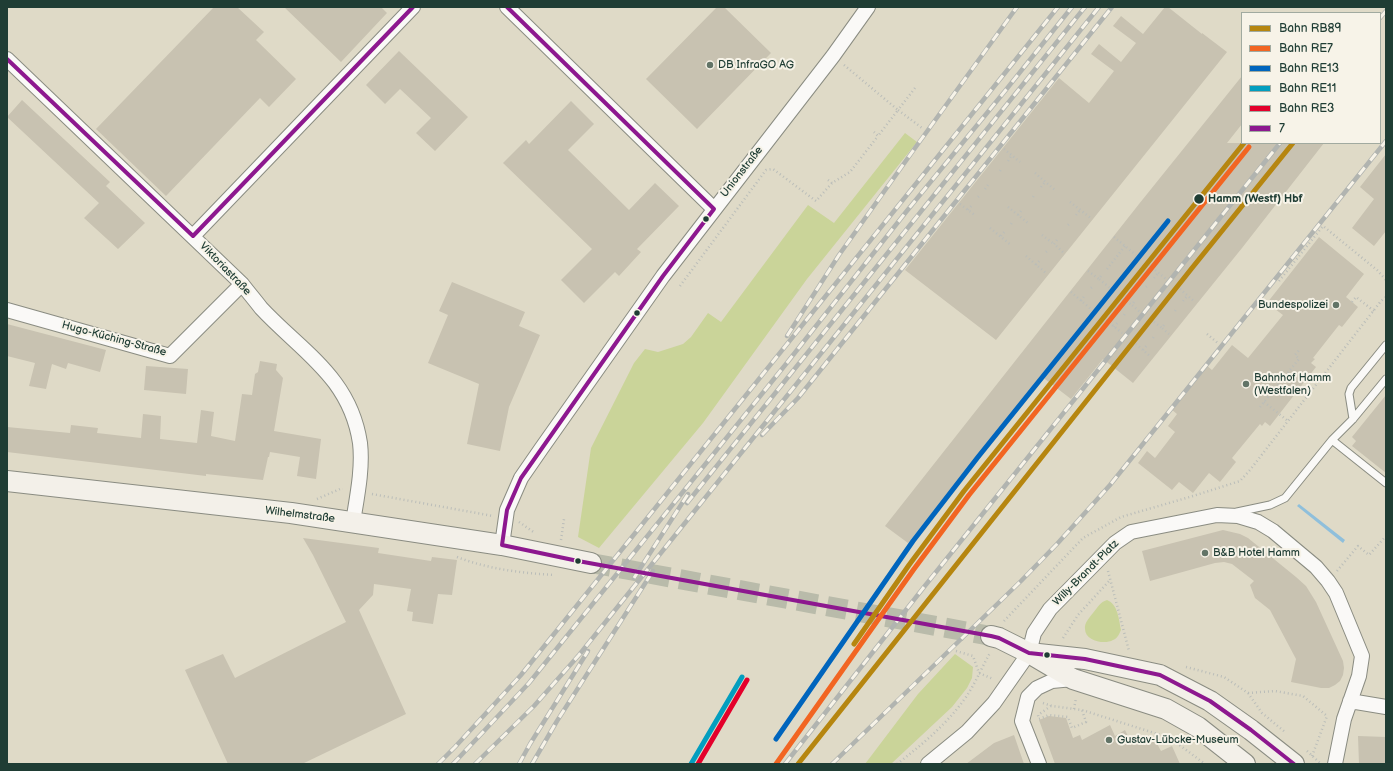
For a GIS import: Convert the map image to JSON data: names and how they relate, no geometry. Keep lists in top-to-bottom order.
{
  "streets": {
    "main road": ["Wilhelmstraße"],
    "street": [
      "Unionstraße",
      "Viktoriastraße",
      "Hugo-Küching-Straße",
      "Willy-Brandt-Platz"
    ]
  },
  "crossings": [
    ["Unionstraße", "Wilhelmstraße"],
    ["Viktoriastraße", "Hugo-Küching-Straße"],
    ["Viktoriastraße", "Wilhelmstraße"]
  ],
  "places": [
    "DB InfraGO AG",
    "Hamm (Westf) Hbf",
    "Bundespolizei",
    "Bahnhof Hamm (Westfalen)",
    "B&B Hotel Hamm",
    "Gustav-Lübcke-Museum"
  ],
  "lines": [
    "transit line 7",
    "rail line RB89",
    "rail line RE7",
    "rail line RE13",
    "rail line RE11",
    "rail line RE3"
  ],
  "legend": [
    "Bahn RB89",
    "Bahn RE7",
    "Bahn RE13",
    "Bahn RE11",
    "Bahn RE3",
    "7"
  ]
}
